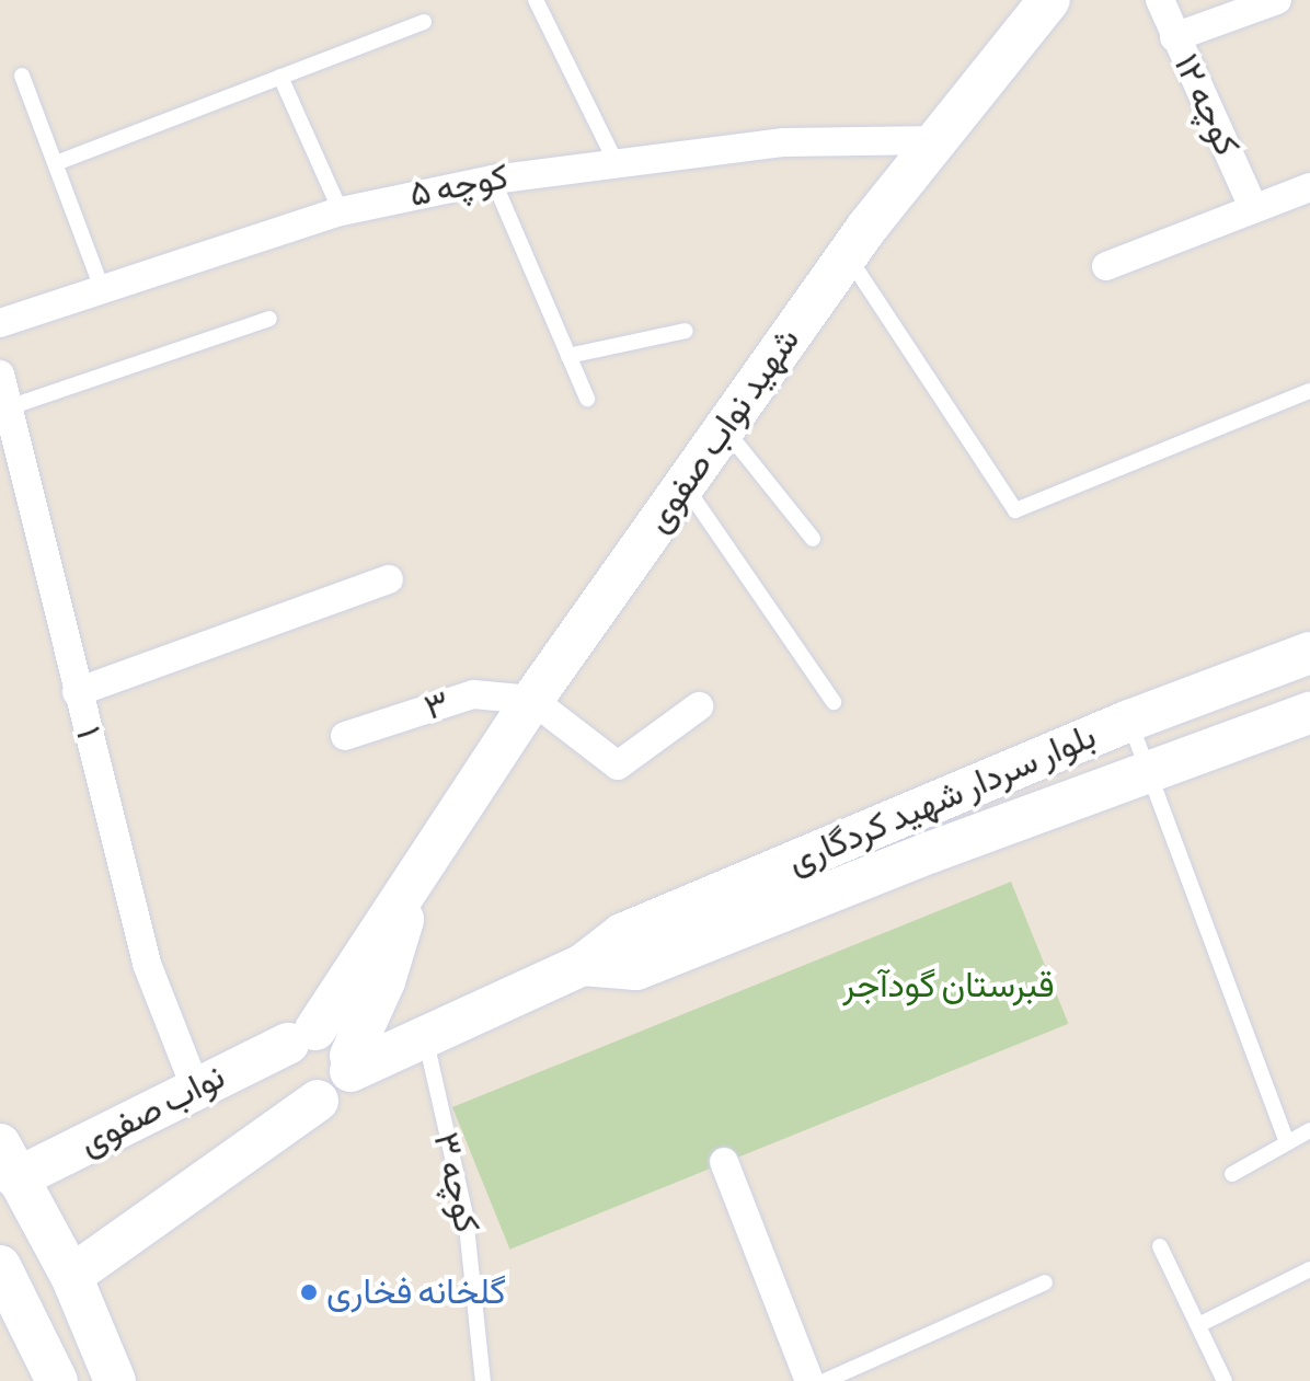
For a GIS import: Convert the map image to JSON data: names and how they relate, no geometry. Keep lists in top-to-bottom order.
{
  "streets": {
    "street": [
      "کوچه ۱۲",
      "کوچه ۵",
      "شهید نواب صفوی",
      "۳",
      "۱",
      "بلوار سردار شهید کردگاری",
      "نواب صفوی"
    ],
    "lane": ["کوچه ۳"]
  },
  "crossings": [
    ["کوچه ۵", "شهید نواب صفوی"],
    ["شهید نواب صفوی", "۳"],
    ["شهید نواب صفوی", "بلوار سردار شهید کردگاری"],
    ["شهید نواب صفوی", "نواب صفوی"],
    ["۱", "نواب صفوی"],
    ["بلوار سردار شهید کردگاری", "نواب صفوی"],
    ["بلوار سردار شهید کردگاری", "کوچه ۳"]
  ],
  "parks": ["قبرستان گودآجر"],
  "places": ["گلخانه فخاری"]
}
